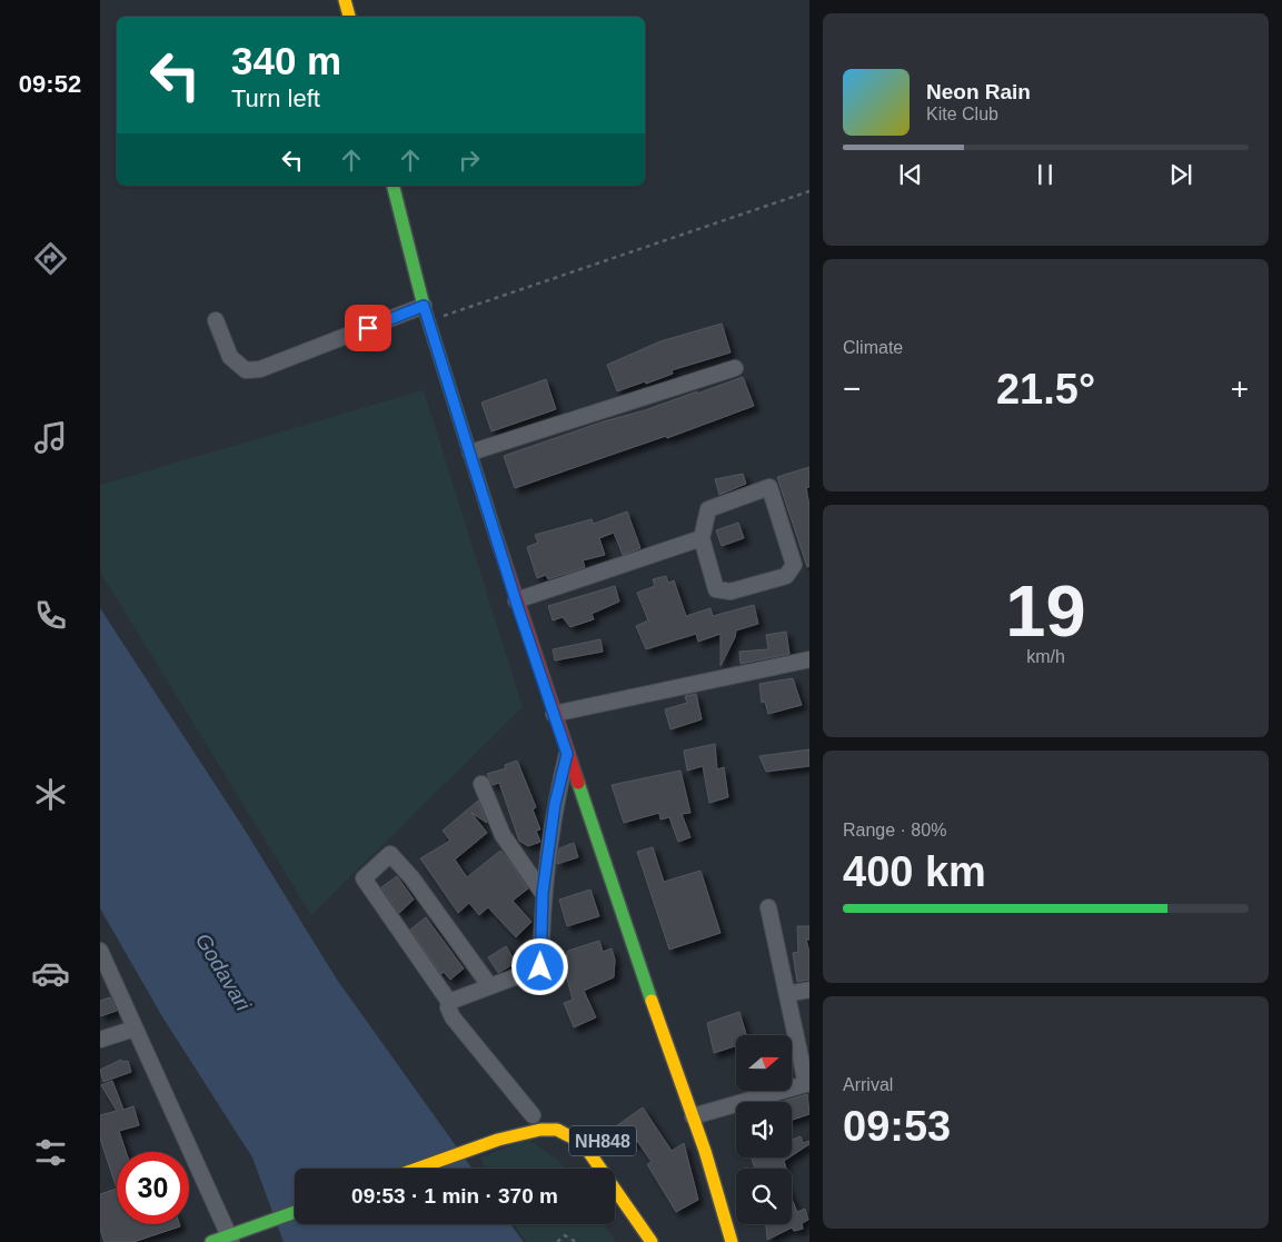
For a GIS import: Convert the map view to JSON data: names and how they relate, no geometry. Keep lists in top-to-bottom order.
{
  "streets": {
    "main road": ["NH848"]
  },
  "water": ["Godavari"],
  "north": "right",
  "page": {
    "tabs": "09:52",
    "turn": ["340 m", "Turn left"],
    "song": ["Neon Rain", "Kite Club"],
    "tile": [
      "Climate",
      ["19", "km/h"],
      ["Range · 80%", "400 km"],
      ["Arrival", "09:53"]
    ],
    "heat": ["−", "21.5°", "+"],
    "limit": "30",
    "trip": "09:53 · 1 min · 370 m"
  }
}
